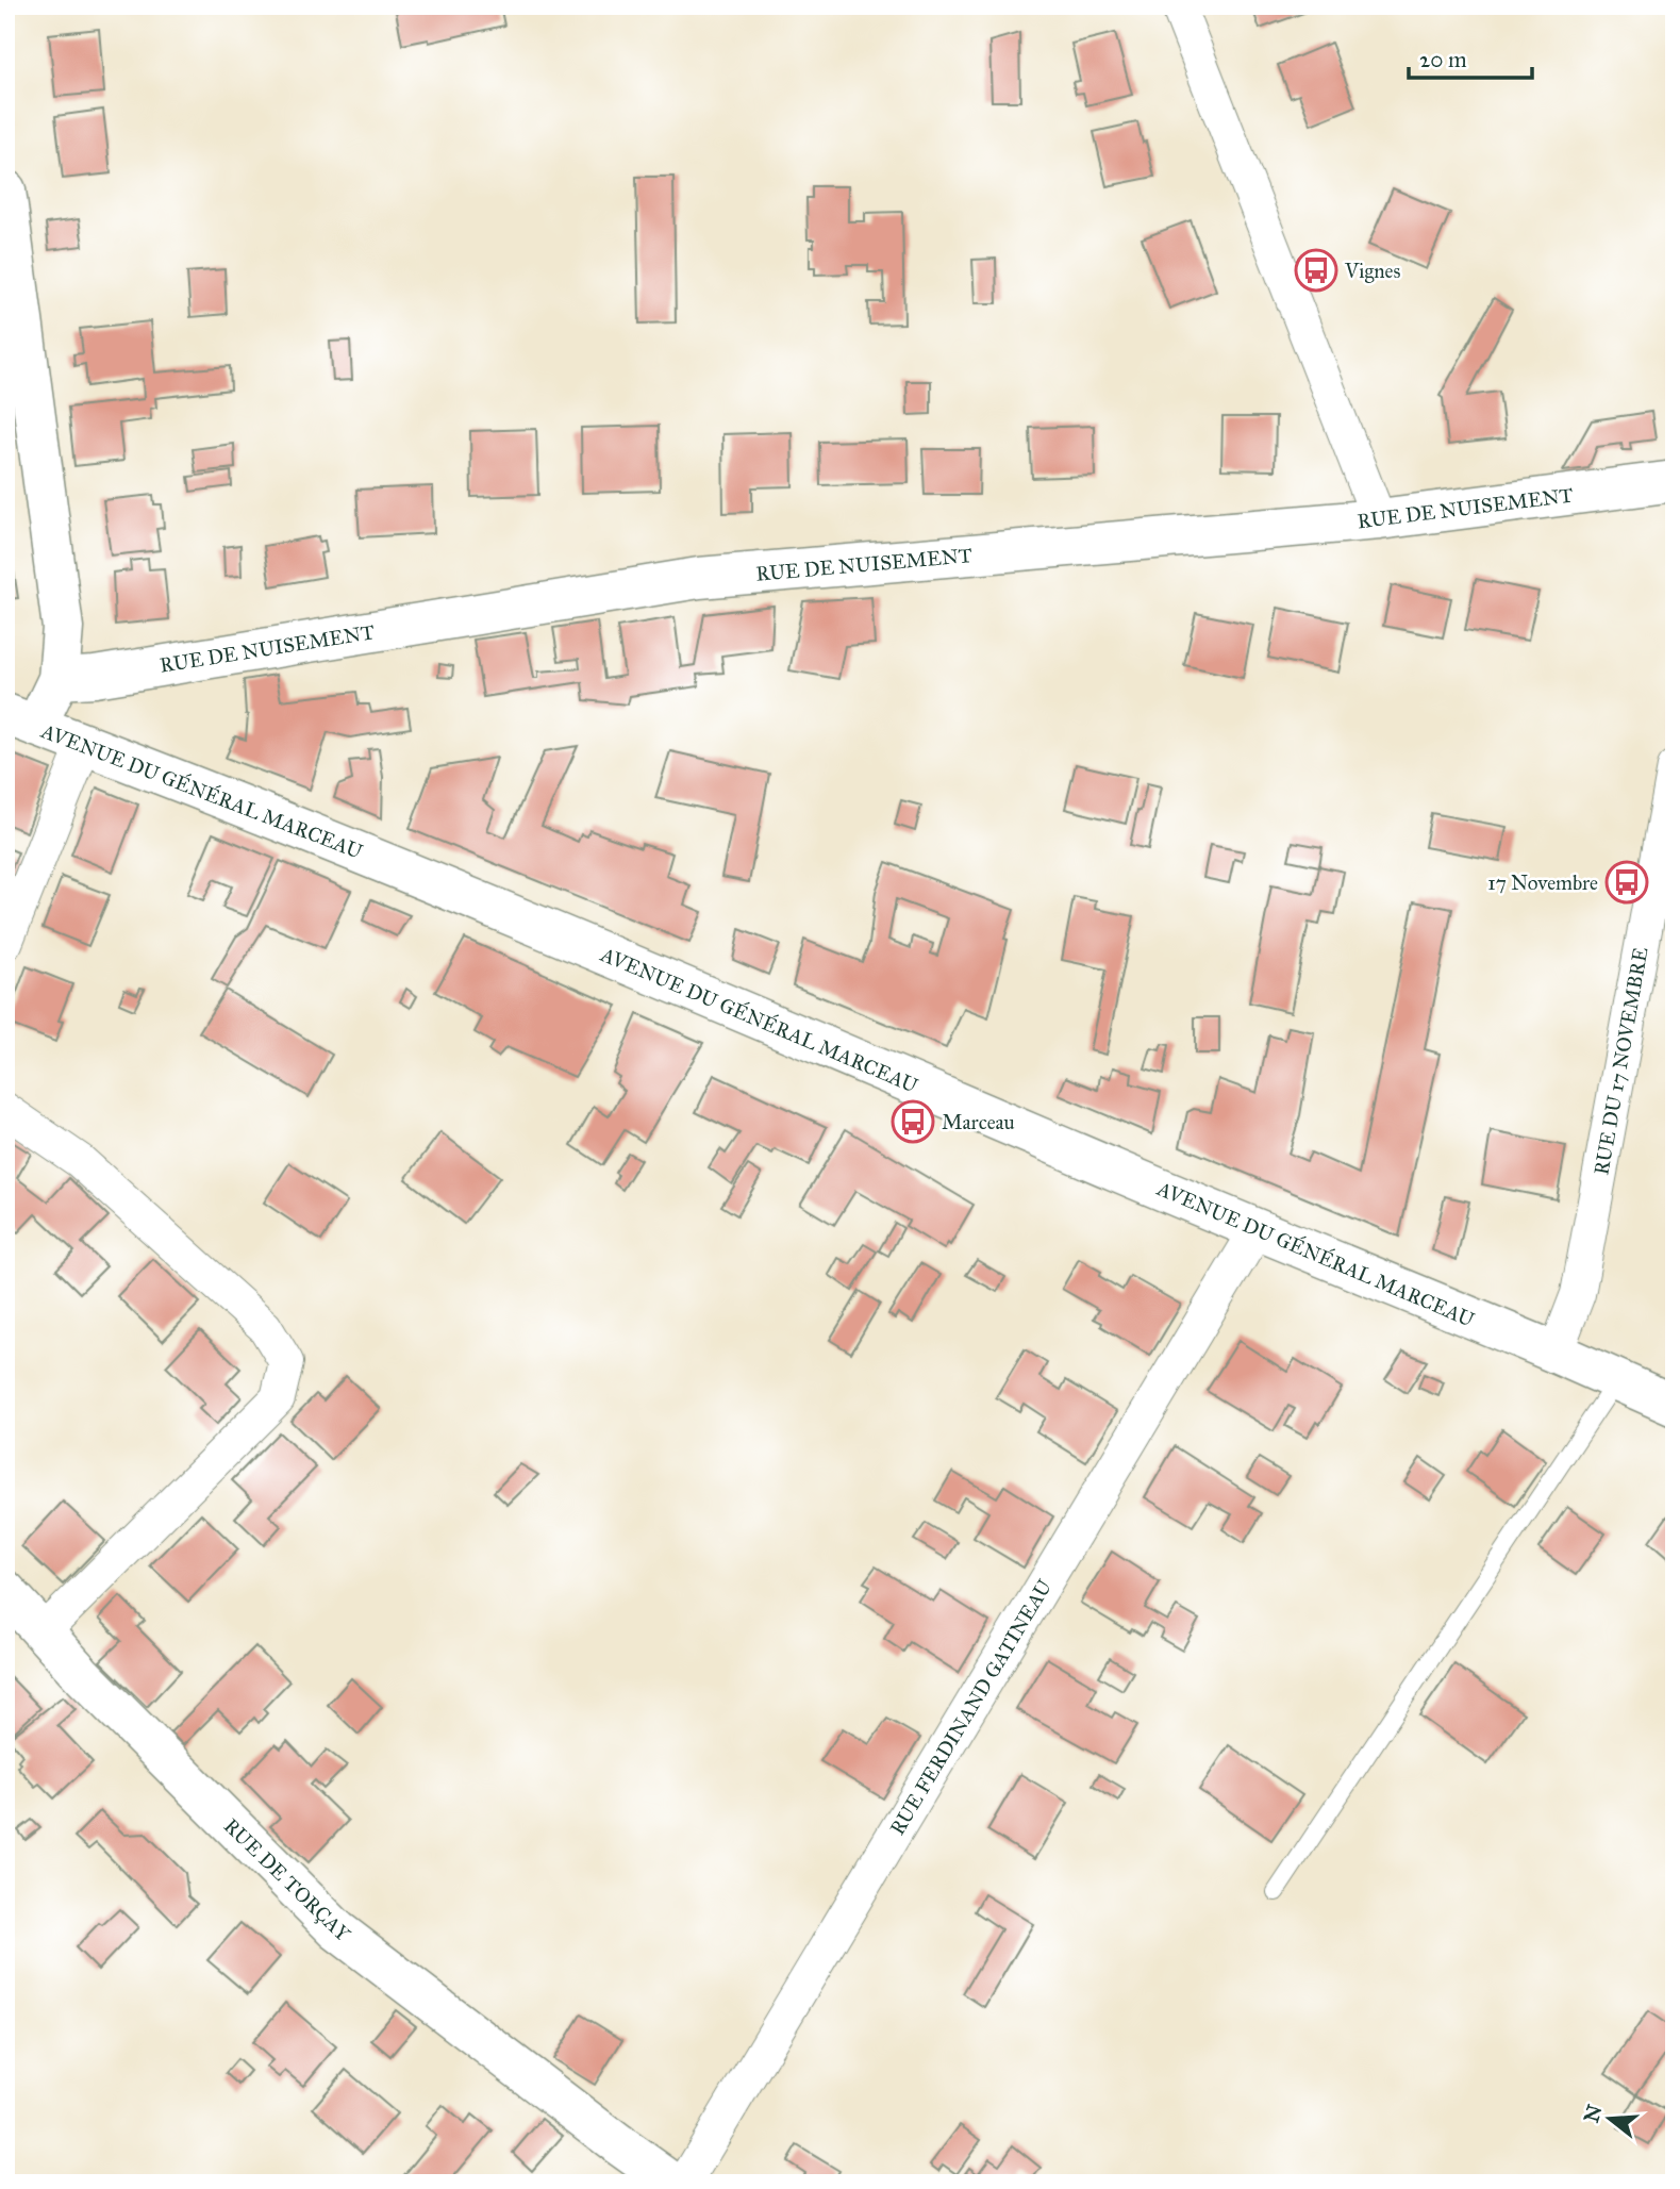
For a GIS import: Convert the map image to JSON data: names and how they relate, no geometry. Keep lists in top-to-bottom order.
{
  "streets": {
    "street": [
      "RUE DE NUISEMENT",
      "AVENUE DU GÉNÉRAL MARCEAU",
      "RUE DU 17 NOVEMBRE",
      "RUE FERDINAND GATINEAU",
      "RUE DE TORÇAY"
    ]
  },
  "crossings": [
    ["AVENUE DU GÉNÉRAL MARCEAU", "RUE DU 17 NOVEMBRE"],
    ["AVENUE DU GÉNÉRAL MARCEAU", "RUE FERDINAND GATINEAU"]
  ],
  "places": {
    "bus stop": ["Vignes", "17 Novembre", "Marceau"]
  },
  "scale_bar": "20 m",
  "north": "left"
}
